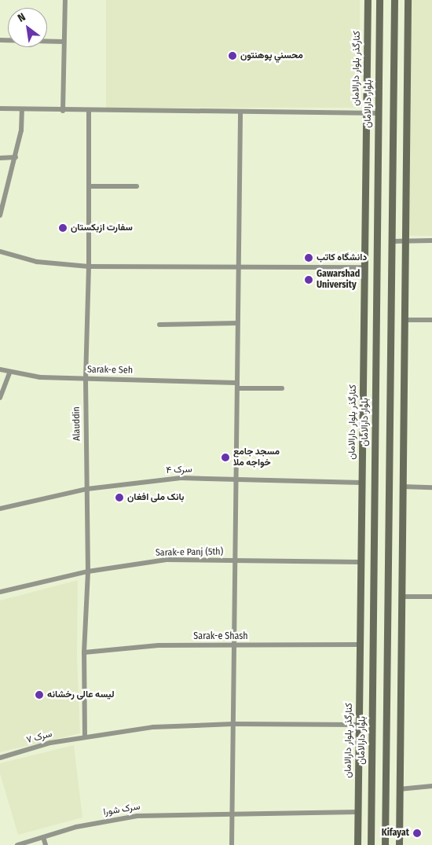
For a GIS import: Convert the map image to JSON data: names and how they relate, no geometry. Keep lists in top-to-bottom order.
{
  "streets": {
    "main road": ["کنارگذر بلوار دارالامان", "بلوار دارالامان"],
    "street": [
      "Sarak-e Seh",
      "Alauddin",
      "سرک ۴",
      "Sarak-e Panj (5th)",
      "Sarak-e Shash",
      "سرک ۷",
      "سرک شورا"
    ]
  },
  "crossings": [
    ["کنارگذر بلوار دارالامان", "سرک ۴"],
    ["کنارگذر بلوار دارالامان", "Sarak-e Panj (5th)"],
    ["کنارگذر بلوار دارالامان", "Sarak-e Shash"],
    ["کنارگذر بلوار دارالامان", "سرک ۷"],
    ["کنارگذر بلوار دارالامان", "سرک شورا"],
    ["Sarak-e Seh", "Alauddin"],
    ["Alauddin", "سرک ۴"],
    ["Alauddin", "Sarak-e Panj (5th)"],
    ["Alauddin", "Sarak-e Shash"],
    ["Alauddin", "سرک ۷"]
  ],
  "places": [
    "محسني پوهنتون",
    "سفارت ازبکستان",
    "دانشگاه کاتب",
    "Gawarshad University",
    "مسجد جامع خواجه ملا",
    "بانک ملی افغان",
    "لیسه عالی رخشانه",
    "Kifayat"
  ],
  "north": "top left"
}
